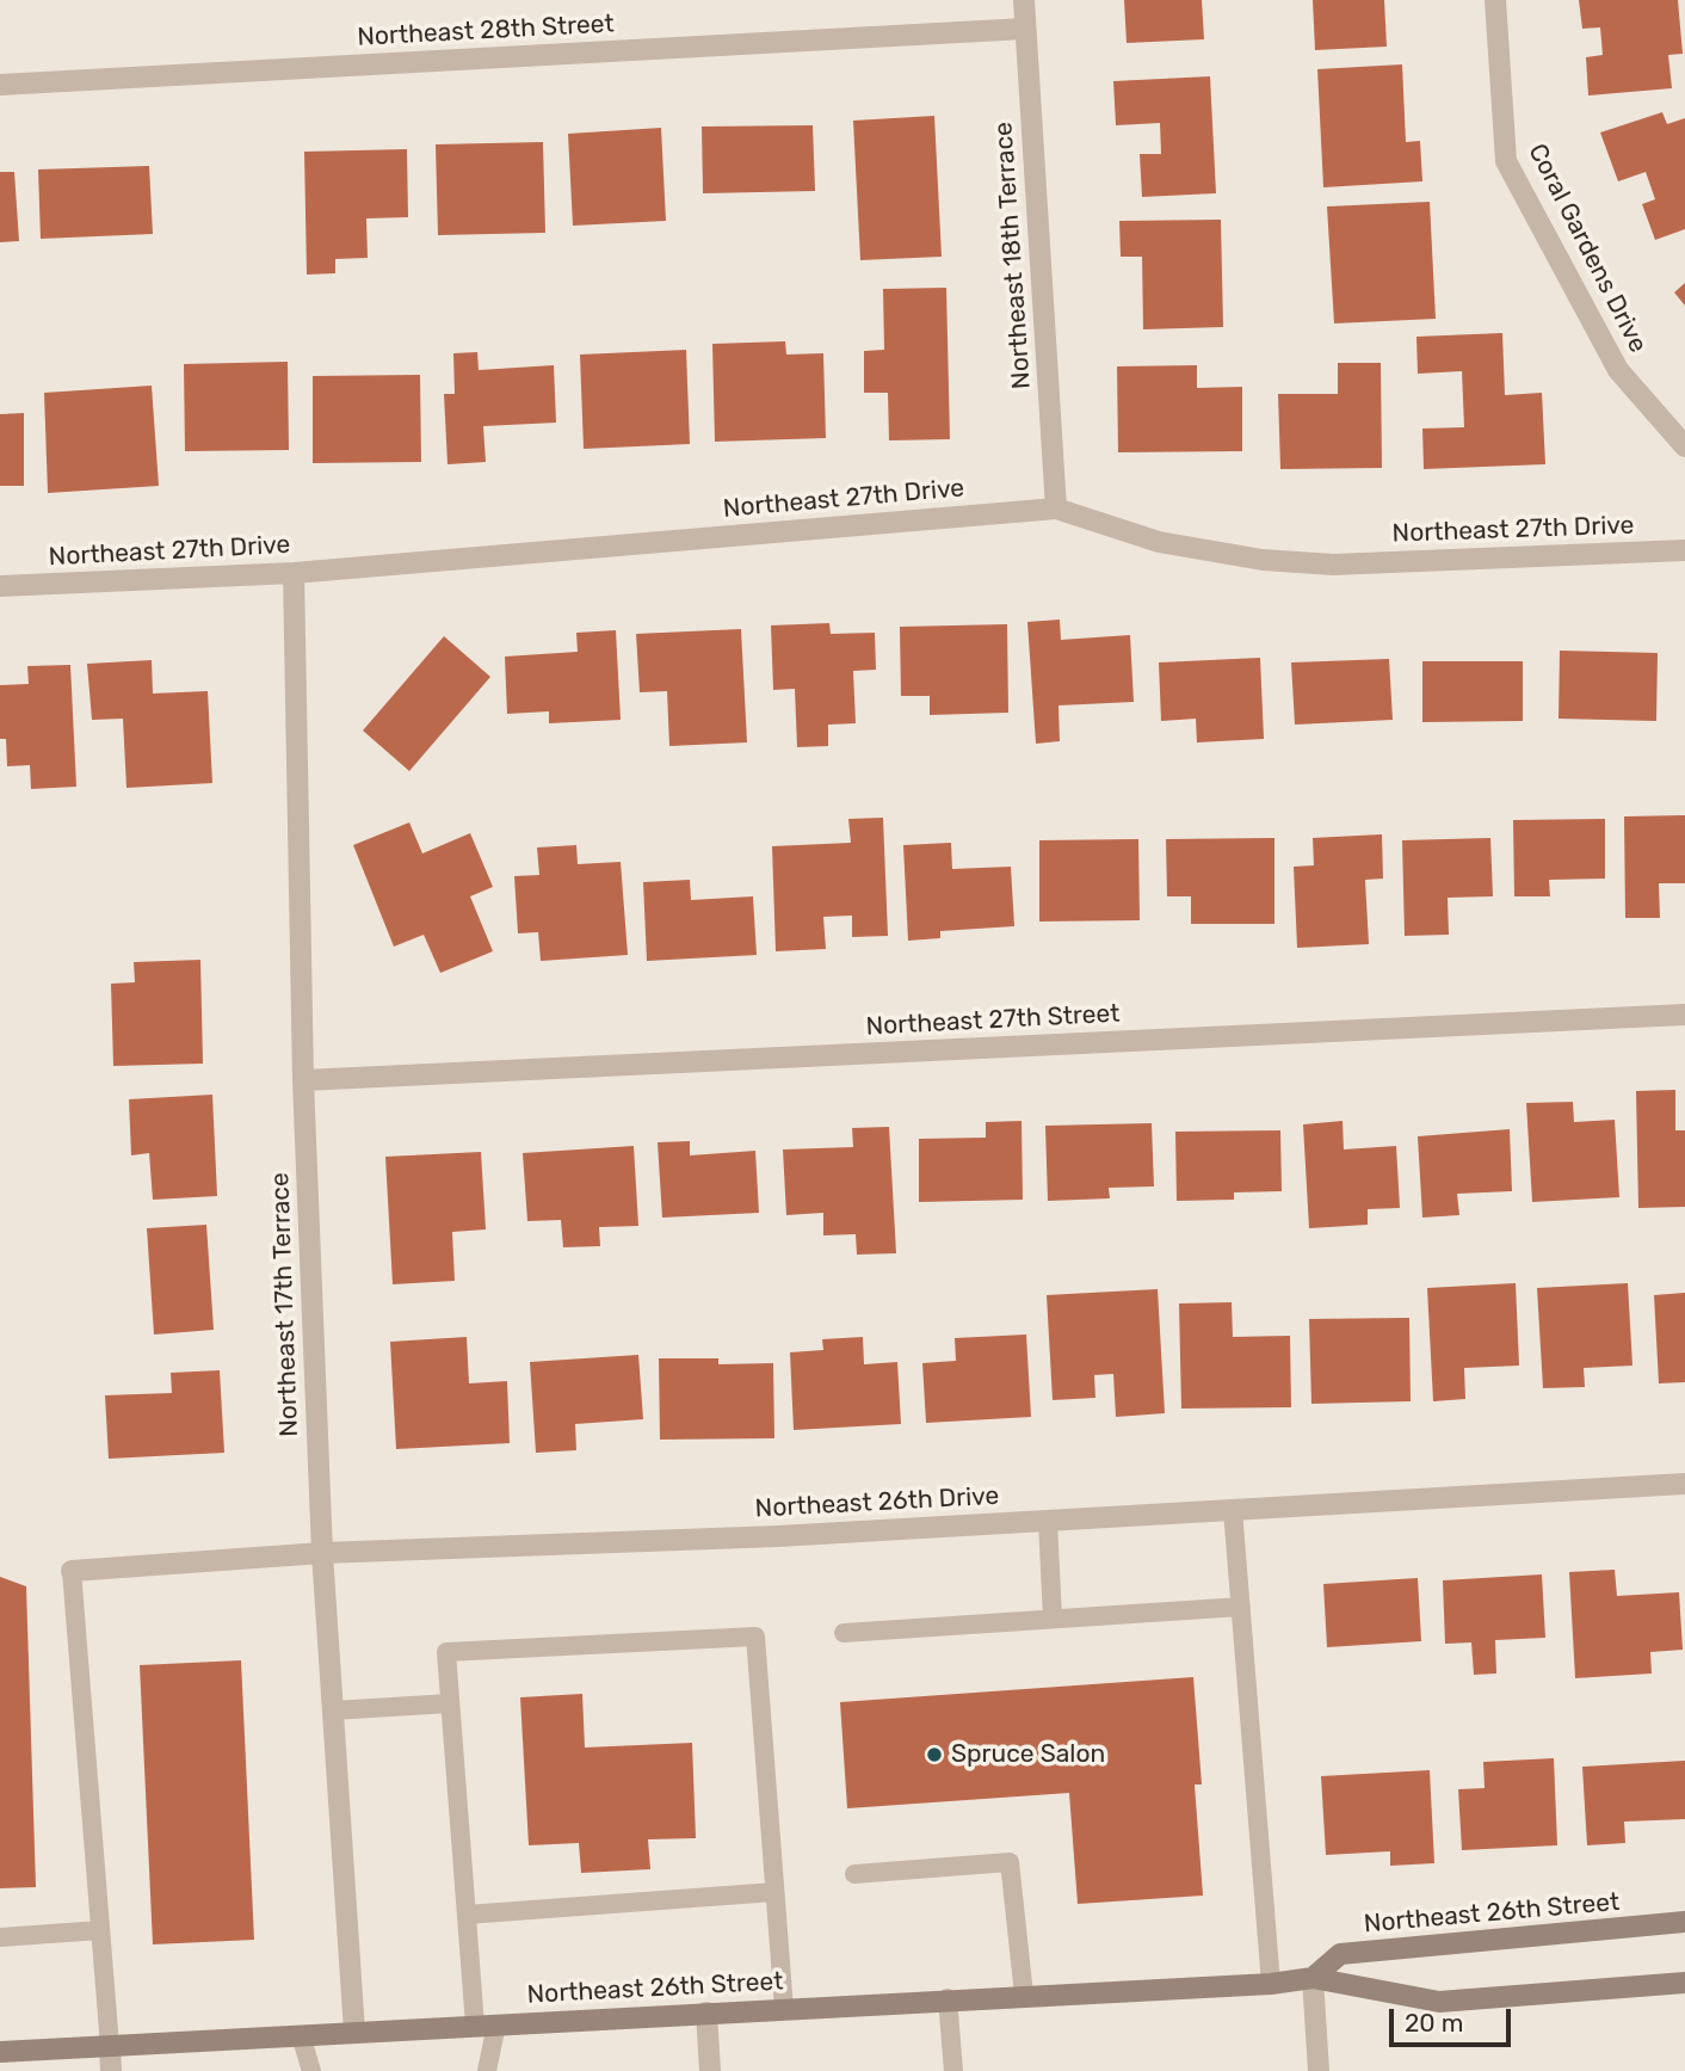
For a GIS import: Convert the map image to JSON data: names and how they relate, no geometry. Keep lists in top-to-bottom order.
{
  "streets": {
    "street": [
      "Northeast 28th Street",
      "Coral Gardens Drive",
      "Northeast 18th Terrace",
      "Northeast 27th Drive",
      "Northeast 27th Street",
      "Northeast 17th Terrace",
      "Northeast 26th Drive",
      "Northeast 26th Street"
    ]
  },
  "crossings": [
    ["Northeast 28th Street", "Northeast 18th Terrace"],
    ["Northeast 18th Terrace", "Northeast 27th Drive"],
    ["Northeast 27th Drive", "Northeast 17th Terrace"],
    ["Northeast 27th Street", "Northeast 17th Terrace"],
    ["Northeast 17th Terrace", "Northeast 26th Drive"],
    ["Northeast 17th Terrace", "Northeast 26th Street"]
  ],
  "places": ["Spruce Salon"],
  "scale_bar": "20 m"
}
